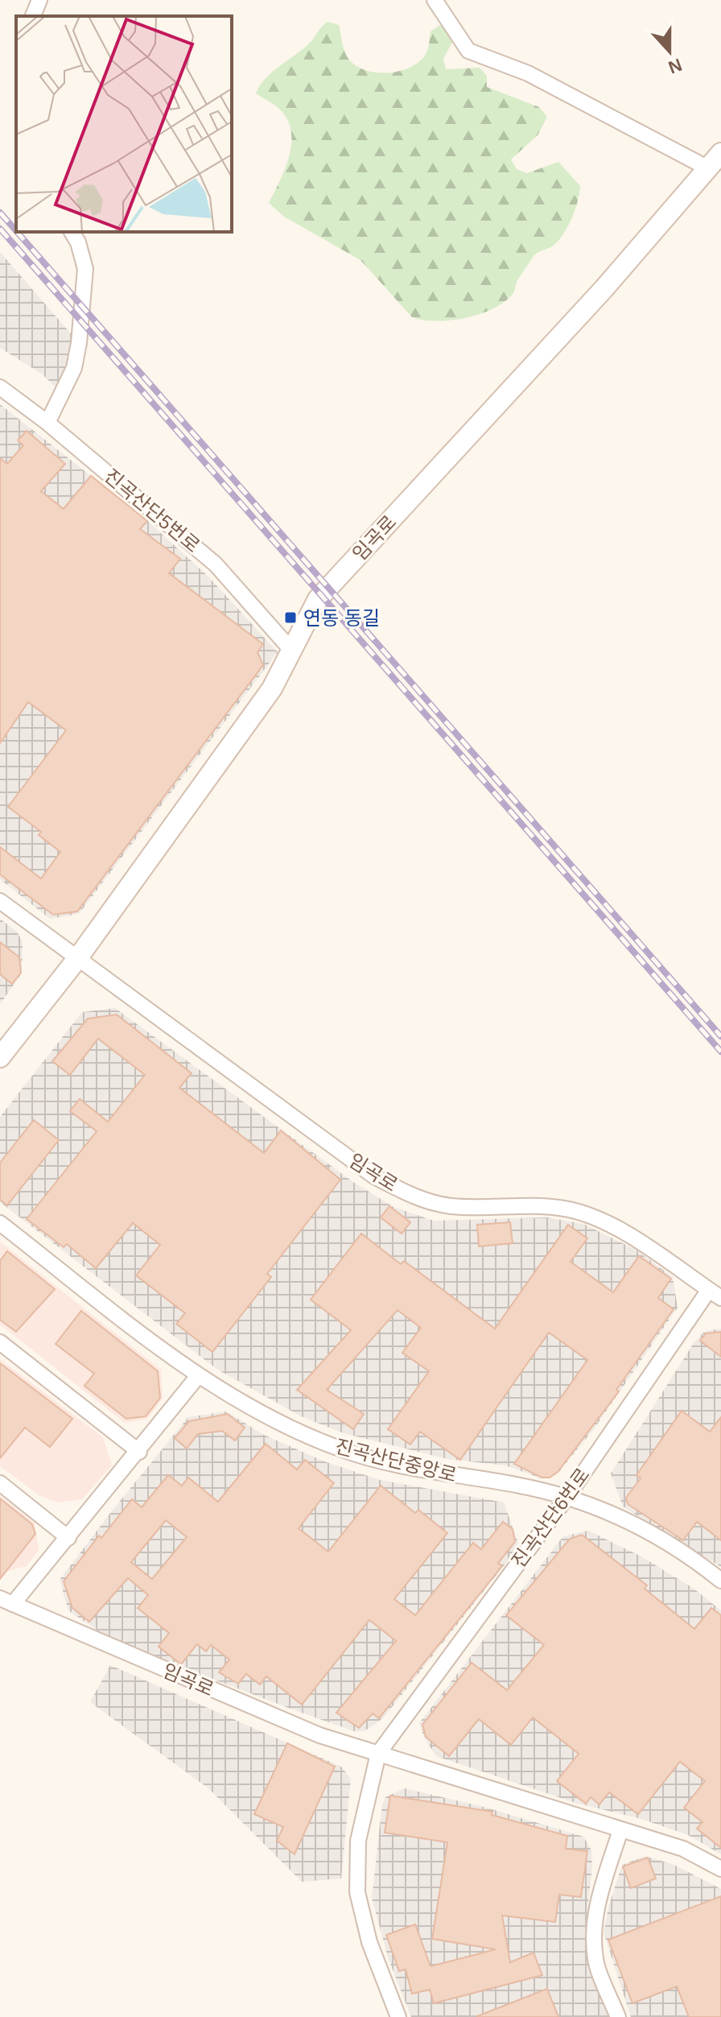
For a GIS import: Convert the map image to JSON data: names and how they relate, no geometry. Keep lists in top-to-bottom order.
{
  "streets": {
    "main road": ["임곡로"],
    "street": ["진곡산단5번로", "진곡산단중앙로", "진곡산단6번로"]
  },
  "crossings": [
    ["진곡산단5번로", "임곡로"],
    ["임곡로", "진곡산단6번로"],
    ["진곡산단중앙로", "진곡산단6번로"]
  ],
  "places": {
    "transit": ["연동 동길"]
  },
  "north": "bottom"
}
